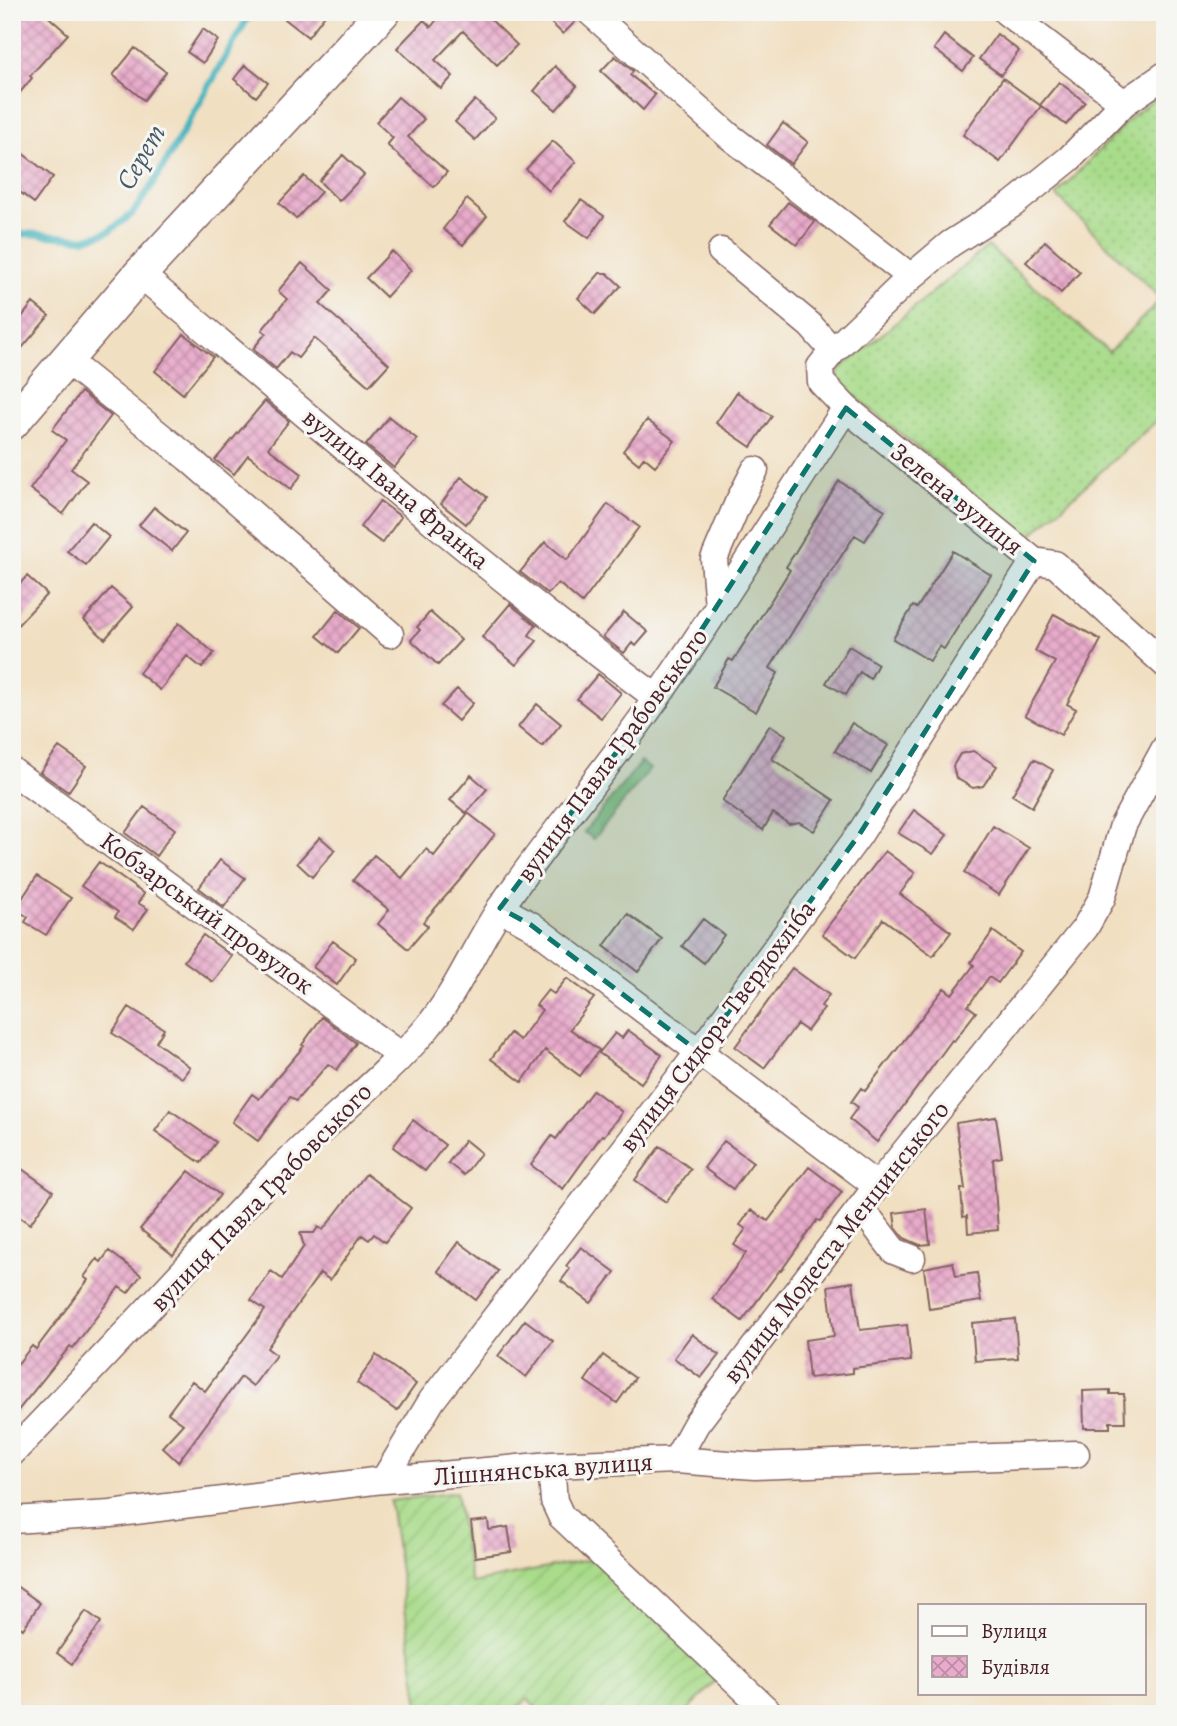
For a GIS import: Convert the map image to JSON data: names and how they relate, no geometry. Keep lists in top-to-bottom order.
{
  "streets": {
    "street": [
      "вулиця Івана Франка",
      "Зелена вулиця",
      "вулиця Павла Грабовського",
      "Кобзарський провулок",
      "вулиця Сидора Твердохліба",
      "вулиця Модеста Менцинського",
      "Лішнянська вулиця"
    ]
  },
  "crossings": [
    ["вулиця Івана Франка", "вулиця Павла Грабовського"],
    ["Зелена вулиця", "вулиця Павла Грабовського"],
    ["Зелена вулиця", "вулиця Сидора Твердохліба"],
    ["вулиця Павла Грабовського", "Кобзарський провулок"],
    ["вулиця Сидора Твердохліба", "Лішнянська вулиця"],
    ["вулиця Модеста Менцинського", "Лішнянська вулиця"]
  ],
  "water": ["Серет"],
  "legend": ["Вулиця", "Будівля"]
}
